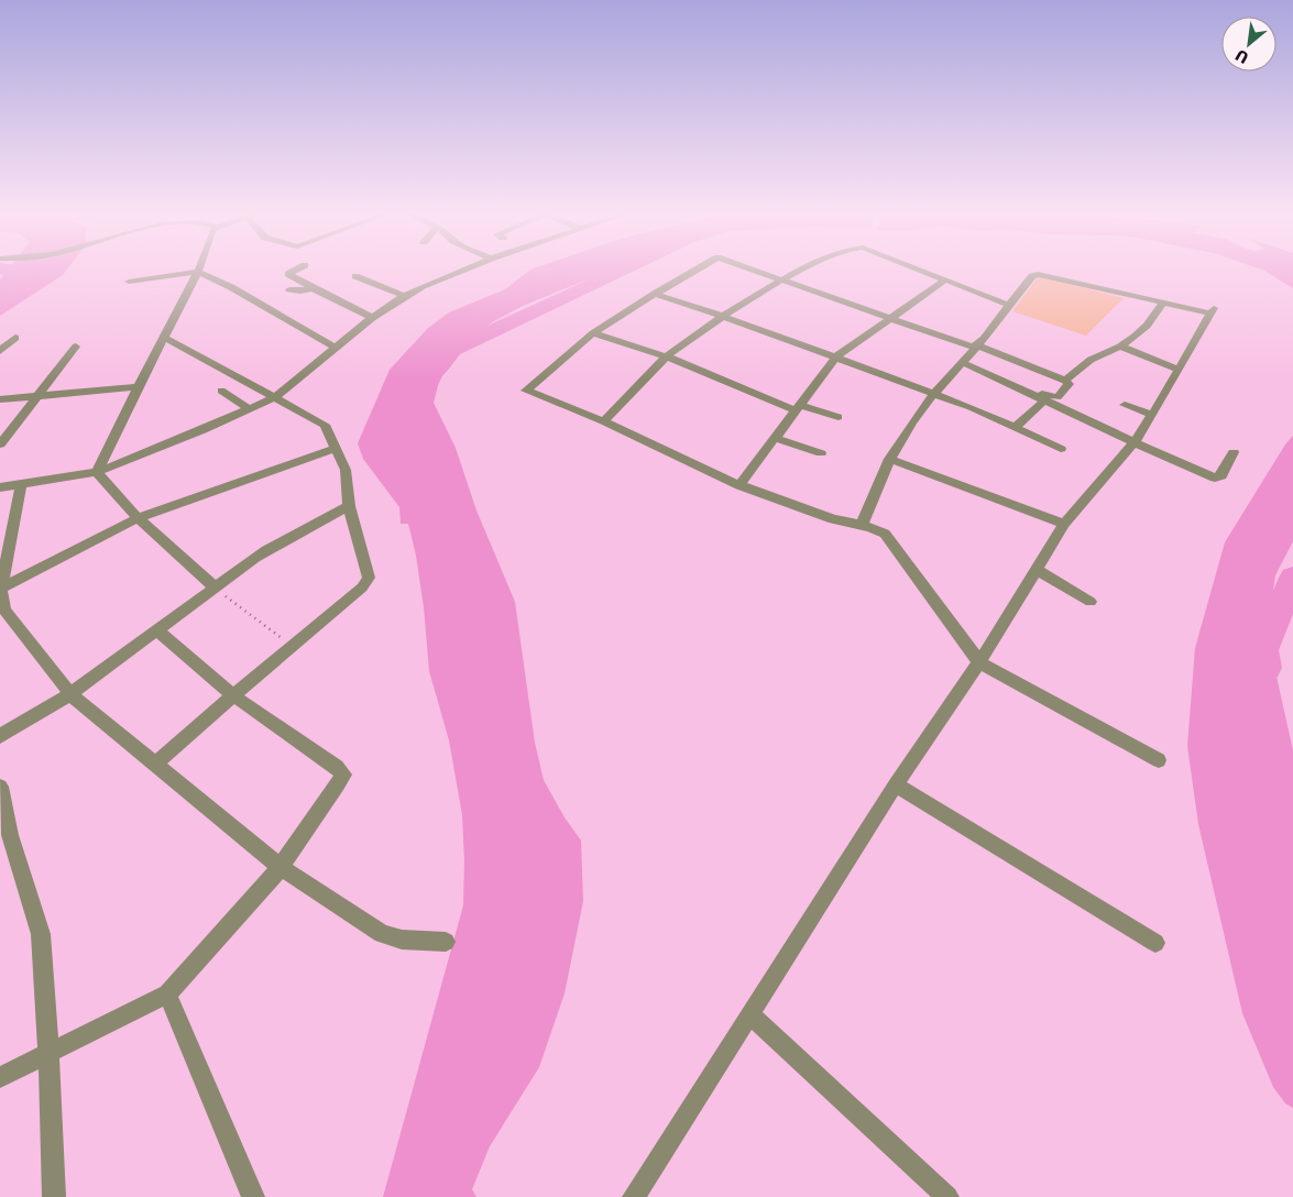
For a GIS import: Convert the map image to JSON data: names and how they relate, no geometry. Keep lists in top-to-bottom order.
{
  "north": "bottom left"
}
